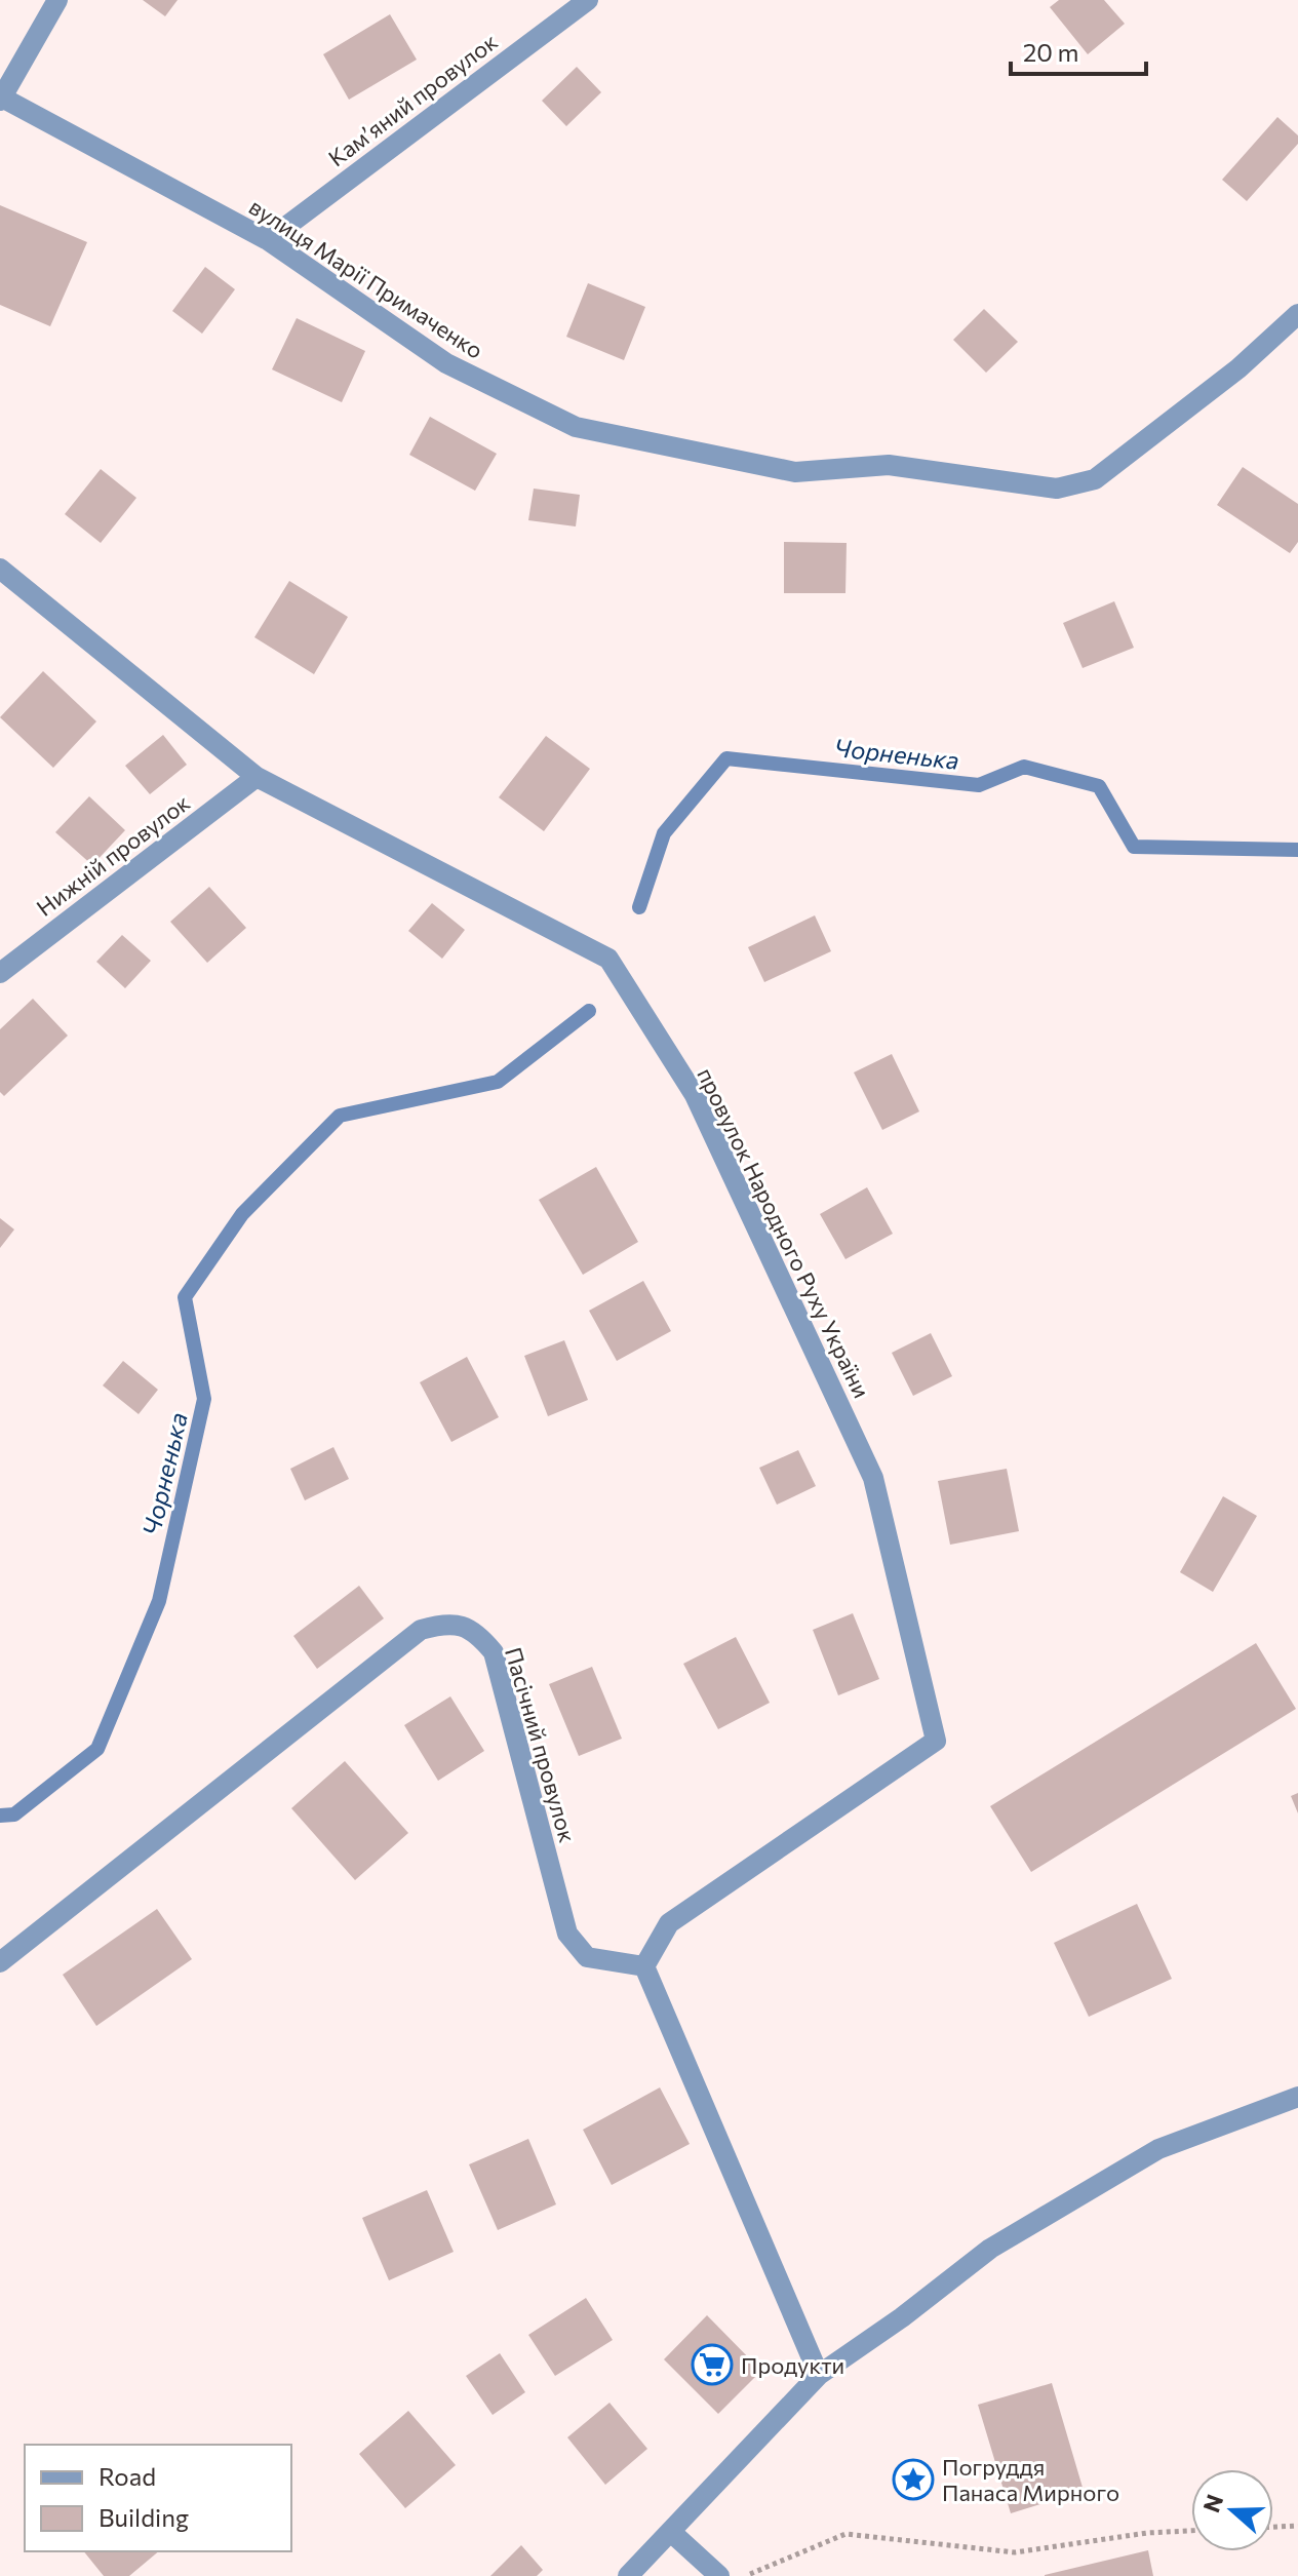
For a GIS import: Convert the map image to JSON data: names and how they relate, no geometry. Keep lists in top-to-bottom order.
{
  "streets": {
    "street": [
      "Камʼяний провулок",
      "вулиця Марії Примаченко",
      "Нижній провулок",
      "провулок Народного Руху України",
      "Пасічний провулок"
    ]
  },
  "crossings": [
    ["Камʼяний провулок", "вулиця Марії Примаченко"],
    ["Нижній провулок", "провулок Народного Руху України"],
    ["провулок Народного Руху України", "Пасічний провулок"]
  ],
  "water": ["Чорненька"],
  "places": {
    "supermarket": ["Продукти"],
    "place": ["Погруддя Панаса Мирного"]
  },
  "legend": ["Road", "Building"],
  "scale_bar": "20 m",
  "north": "left"
}
